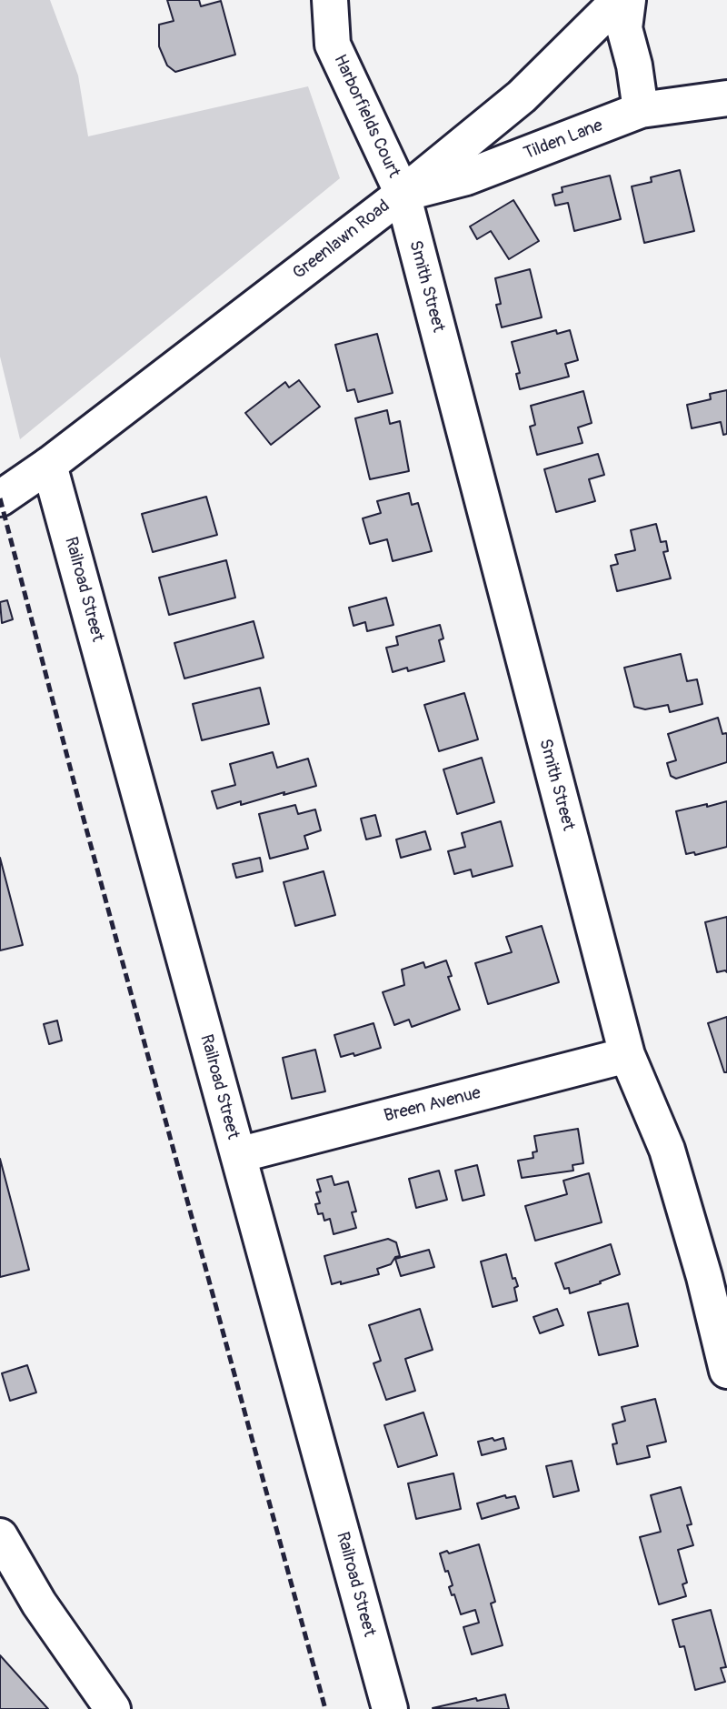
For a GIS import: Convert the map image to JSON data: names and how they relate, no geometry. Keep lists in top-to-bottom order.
{
  "streets": {
    "street": [
      "Harborfields Court",
      "Tilden Lane",
      "Greenlawn Road",
      "Smith Street",
      "Railroad Street",
      "Breen Avenue"
    ]
  },
  "crossings": [
    ["Harborfields Court", "Tilden Lane"],
    ["Harborfields Court", "Greenlawn Road"],
    ["Harborfields Court", "Smith Street"],
    ["Tilden Lane", "Greenlawn Road"],
    ["Tilden Lane", "Smith Street"],
    ["Greenlawn Road", "Smith Street"],
    ["Greenlawn Road", "Railroad Street"],
    ["Smith Street", "Breen Avenue"],
    ["Railroad Street", "Breen Avenue"]
  ]
}
